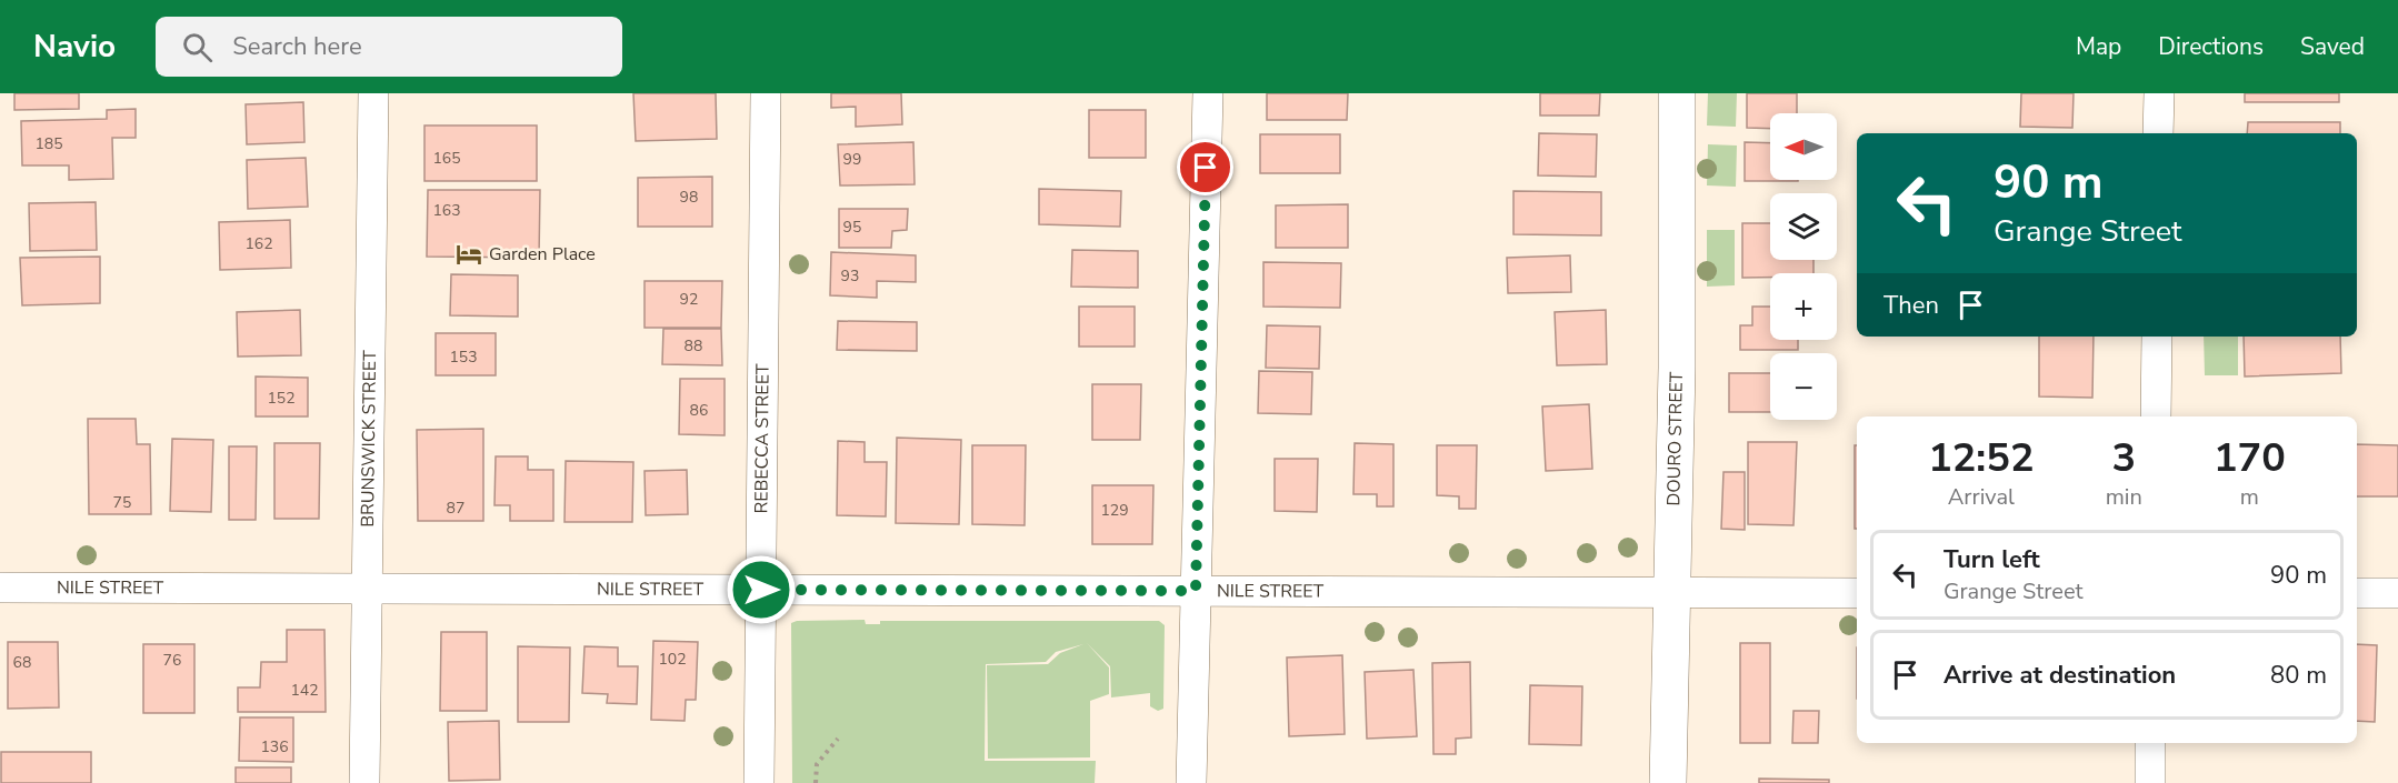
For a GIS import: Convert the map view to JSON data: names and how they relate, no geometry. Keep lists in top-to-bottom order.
{
  "streets": {
    "street": [
      "BRUNSWICK STREET",
      "REBECCA STREET",
      "DOURO STREET",
      "NILE STREET"
    ]
  },
  "crossings": [
    ["BRUNSWICK STREET", "NILE STREET"],
    ["REBECCA STREET", "NILE STREET"],
    ["DOURO STREET", "NILE STREET"]
  ],
  "places": {
    "hotel": ["Garden Place"]
  },
  "house_numbers": [
    "185",
    "165",
    "99",
    "98",
    "163",
    "95",
    "162",
    "93",
    "92",
    "88",
    "153",
    "152",
    "86",
    "75",
    "87",
    "129",
    "102",
    "76",
    "68",
    "142",
    "136"
  ],
  "north": "left",
  "page": {
    "header": "Navio",
    "search": "Search here",
    "nav": ["Map", "Directions", "Saved"],
    "map_buttons": ["+", "−"],
    "turn": ["90 m", "Grange Street"],
    "then": "Then",
    "eta": [
      "12:52",
      "Arrival",
      "3",
      "min",
      "170",
      "m"
    ],
    "list": [
      {
        "name": "Turn left",
        "note": "Grange Street",
        "value": "90 m"
      },
      {
        "name": "Arrive at destination",
        "value": "80 m"
      }
    ]
  }
}
